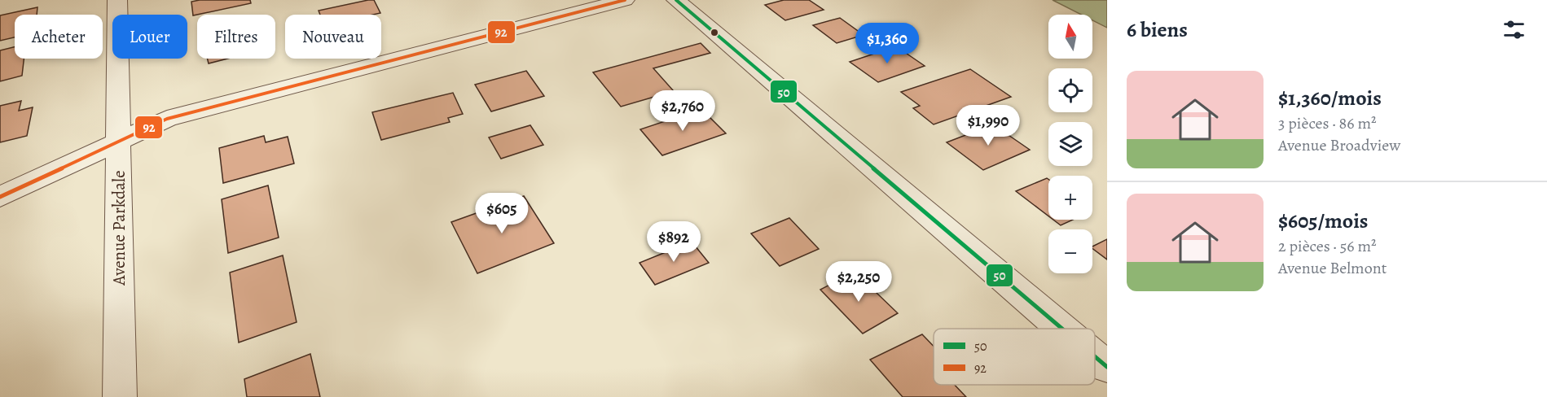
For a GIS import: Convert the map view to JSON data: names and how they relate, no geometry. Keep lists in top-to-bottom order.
{
  "streets": {
    "street": ["Avenue Parkdale"]
  },
  "lines": ["transit line 50", "transit line 92"],
  "legend": ["50", "92"],
  "north": "top",
  "page": {
    "heading": "6 biens",
    "map_buttons": ["+", "−"],
    "chip": [
      "Acheter",
      "Louer",
      "Filtres",
      "Nouveau"
    ],
    "price": [
      "$1,360",
      "$2,760",
      "$1,990",
      "$605",
      "$892",
      "$2,250"
    ],
    "list": [
      {
        "name": "$1,360/mois",
        "note": "3 pièces · 86 m² · Avenue Broadview"
      },
      {
        "name": "$605/mois",
        "note": "2 pièces · 56 m² · Avenue Belmont"
      }
    ]
  }
}
